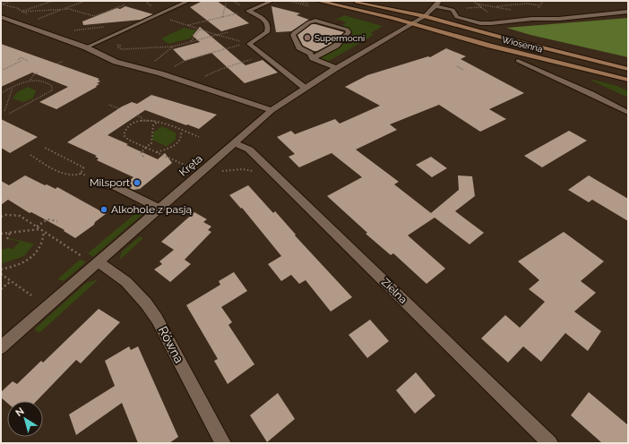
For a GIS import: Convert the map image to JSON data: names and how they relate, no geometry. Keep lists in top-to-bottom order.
{
  "streets": {
    "main road": ["Wiosenna"],
    "street": ["Kręta", "Zielna", "Równa"]
  },
  "crossings": [
    ["Wiosenna", "Kręta"],
    ["Kręta", "Zielna"],
    ["Kręta", "Równa"]
  ],
  "places": ["Supermocni", "Milsport", "Alkohole z pasją"],
  "north": "top left"
}
